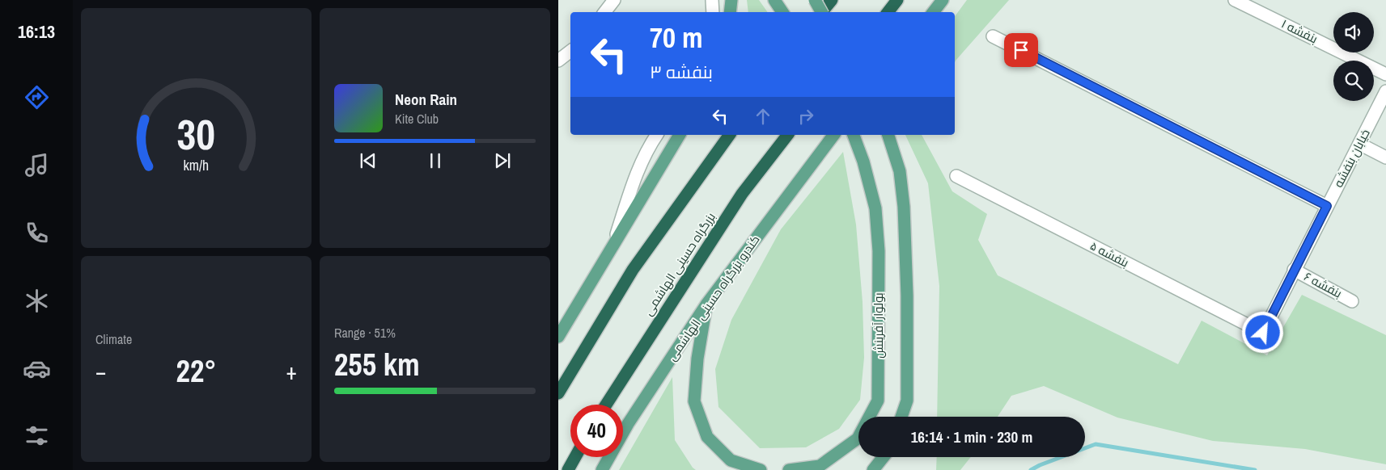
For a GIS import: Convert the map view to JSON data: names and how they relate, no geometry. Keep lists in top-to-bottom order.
{
  "streets": {
    "highway": ["بزرگراه حسینی الهاشمی"],
    "main road": ["کندرو بزرگراه حسینی الهاشمی", "بولوار آفرینش"],
    "street": [
      "بنفشه ۱",
      "خیابان بنفشه",
      "بنفشه ۵",
      "بنفشه ۶"
    ]
  },
  "crossings": [
    ["خیابان بنفشه", "بنفشه ۵"],
    ["خیابان بنفشه", "بنفشه ۶"]
  ],
  "page": {
    "tabs": "16:13",
    "turn": ["70 m", "بنفشه ۳"],
    "song": ["Neon Rain", "Kite Club"],
    "tile": [
      "Climate",
      ["Range · 51%", "255 km"]
    ],
    "heat": ["−", "22°", "+"],
    "limit": "40",
    "trip": "16:14 · 1 min · 230 m",
    "gauge": ["30", "km/h"]
  }
}
